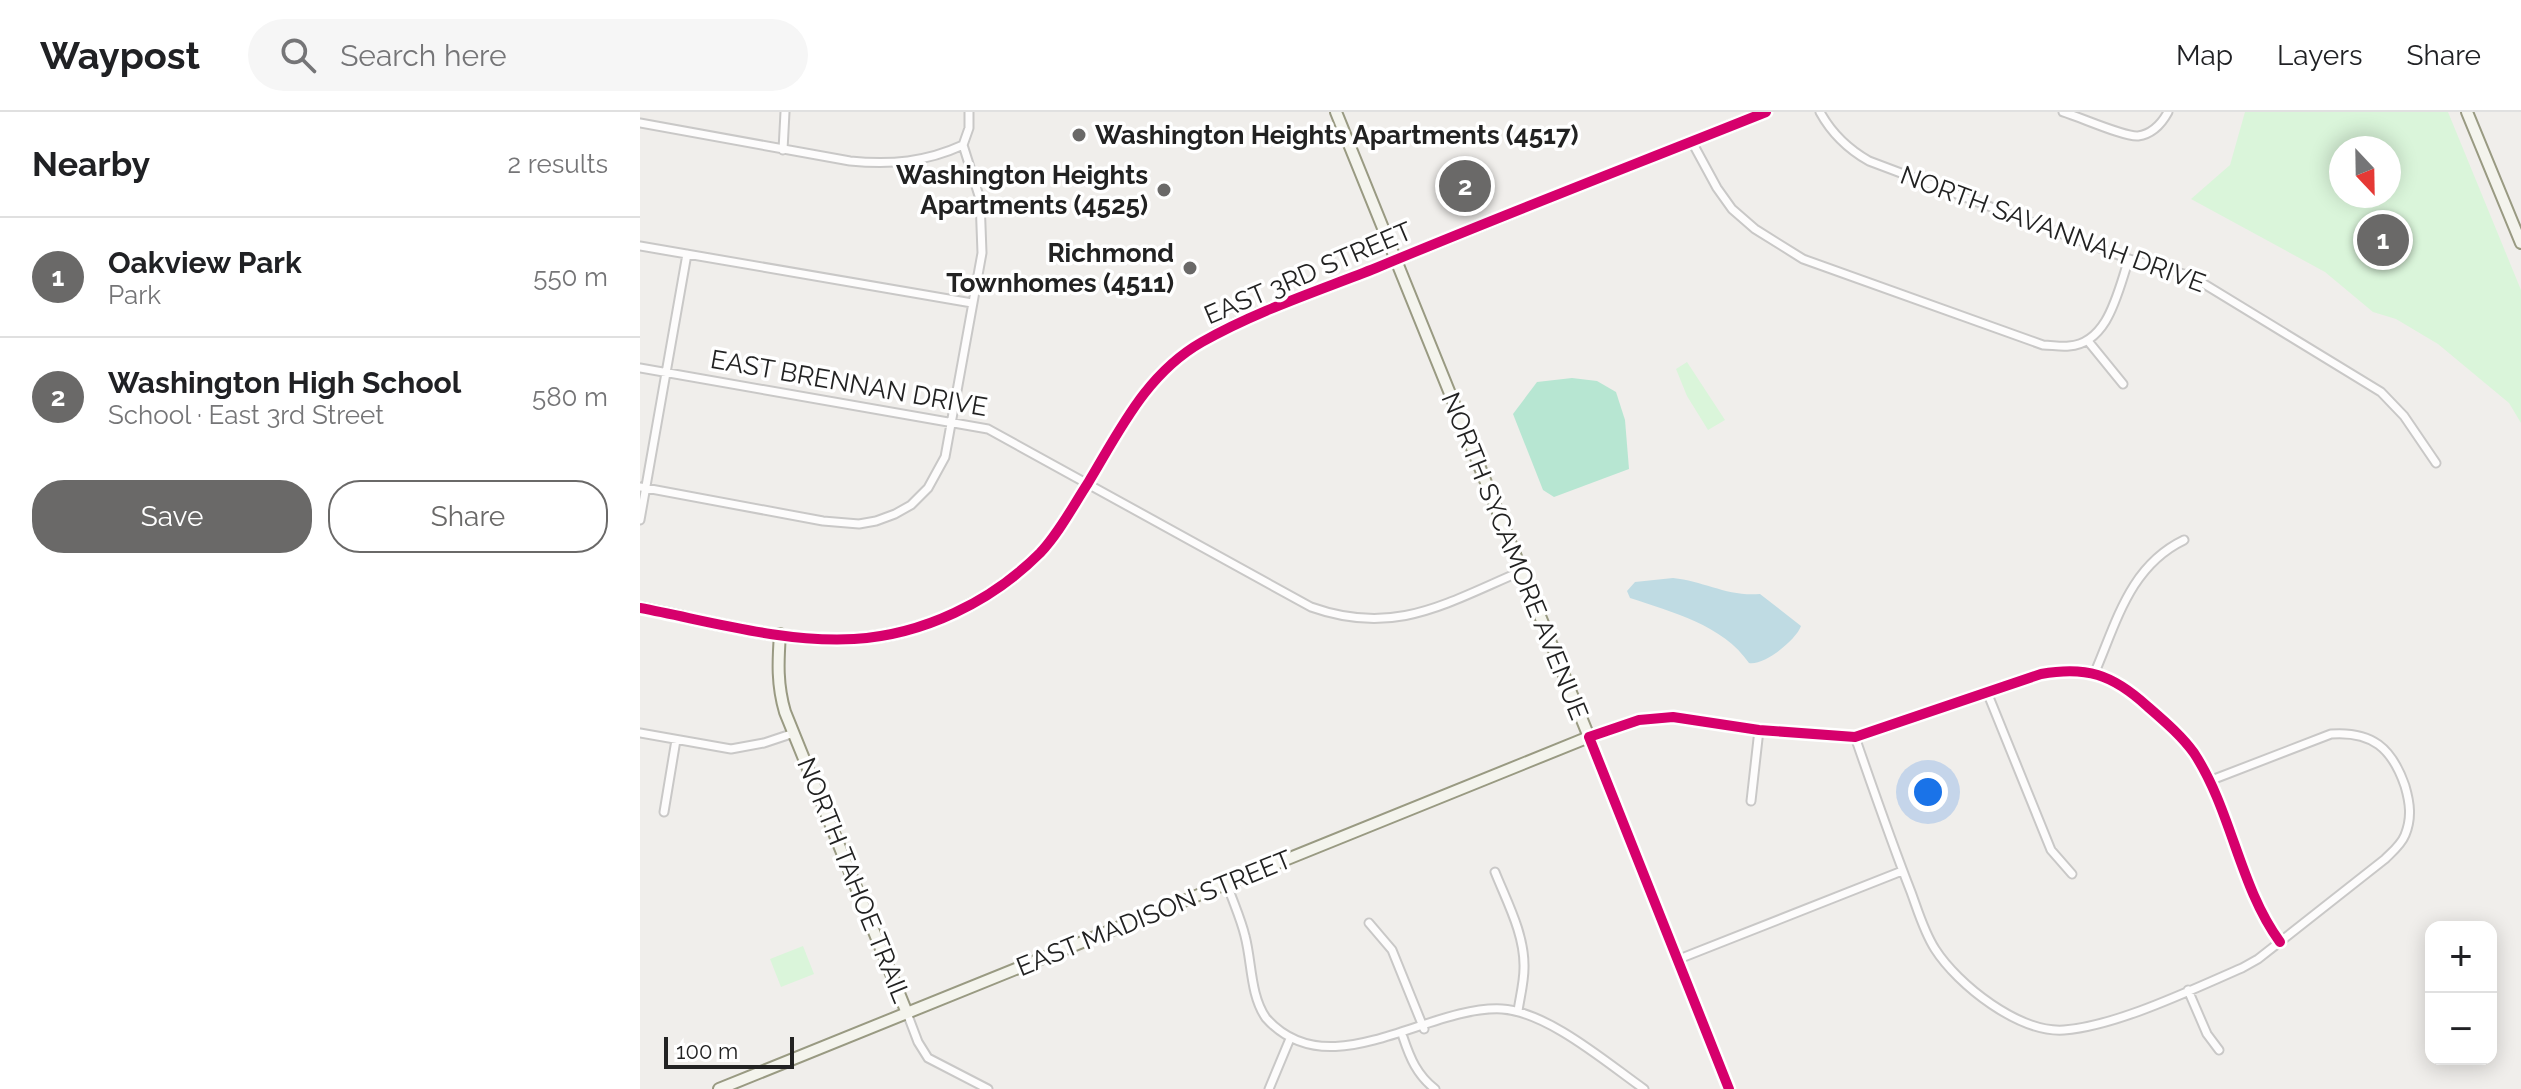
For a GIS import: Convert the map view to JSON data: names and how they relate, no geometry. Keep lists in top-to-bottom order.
{
  "streets": {
    "street": [
      "NORTH SAVANNAH DRIVE",
      "EAST 3RD STREET",
      "EAST BRENNAN DRIVE",
      "NORTH SYCAMORE AVENUE",
      "NORTH TAHOE TRAIL",
      "EAST MADISON STREET"
    ]
  },
  "crossings": [
    ["EAST 3RD STREET", "EAST BRENNAN DRIVE"],
    ["EAST 3RD STREET", "NORTH SYCAMORE AVENUE"],
    ["EAST 3RD STREET", "NORTH TAHOE TRAIL"],
    ["EAST BRENNAN DRIVE", "NORTH SYCAMORE AVENUE"],
    ["NORTH SYCAMORE AVENUE", "EAST MADISON STREET"],
    ["NORTH TAHOE TRAIL", "EAST MADISON STREET"]
  ],
  "places": ["Washington Heights Apartments (4517)", "Washington Heights Apartments (4525)", "Richmond Townhomes (4511)"],
  "scale_bar": "100 m",
  "north": "bottom",
  "page": {
    "header": "Waypost",
    "search": "Search here",
    "nav": ["Map", "Layers", "Share"],
    "heading": ["Nearby", "2 results"],
    "pins": ["2", "1"],
    "list": [
      {
        "mark": "1",
        "name": "Oakview Park",
        "note": "Park",
        "value": "550 m"
      },
      {
        "mark": "2",
        "name": "Washington High School",
        "note": "School · East 3rd Street",
        "value": "580 m"
      }
    ],
    "buttons": ["Save", "Share"],
    "map_buttons": ["+", "−"],
    "scale": "100 m"
  }
}
